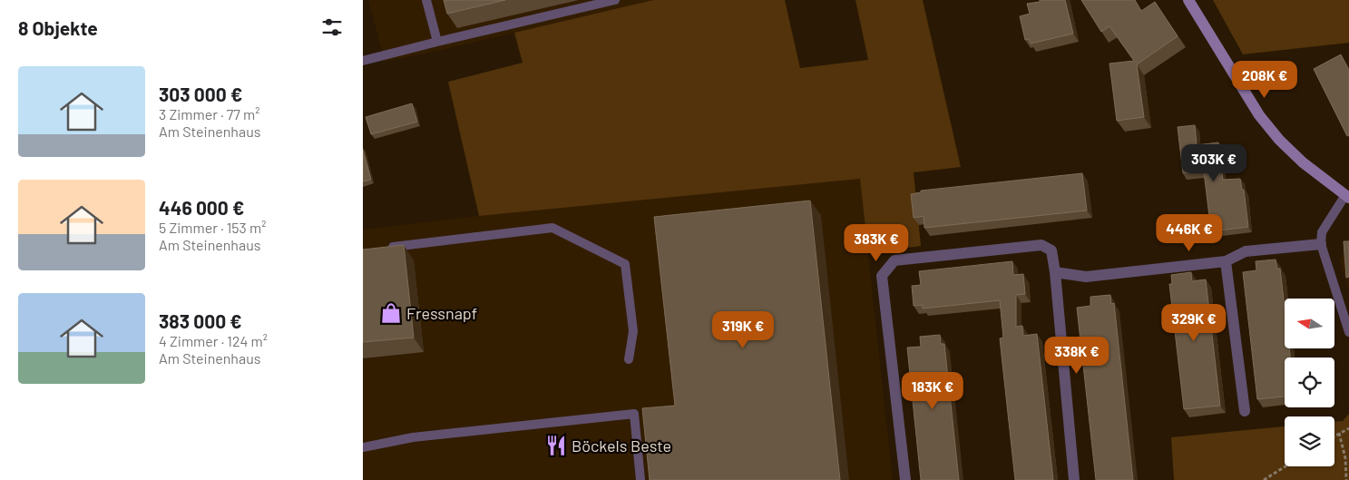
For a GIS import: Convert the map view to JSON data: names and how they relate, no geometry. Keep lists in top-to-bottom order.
{
  "places": {
    "shop": ["Fressnapf"],
    "restaurant": ["Böckels Beste"]
  },
  "north": "left",
  "page": {
    "heading": "8 Objekte",
    "list": [
      {
        "name": "303 000 €",
        "note": "3 Zimmer · 77 m² · Am Steinenhaus"
      },
      {
        "name": "446 000 €",
        "note": "5 Zimmer · 153 m² · Am Steinenhaus"
      },
      {
        "name": "383 000 €",
        "note": "4 Zimmer · 124 m² · Am Steinenhaus"
      }
    ],
    "price": [
      "208K €",
      "303K €",
      "446K €",
      "383K €",
      "329K €",
      "319K €",
      "338K €",
      "183K €"
    ]
  }
}
